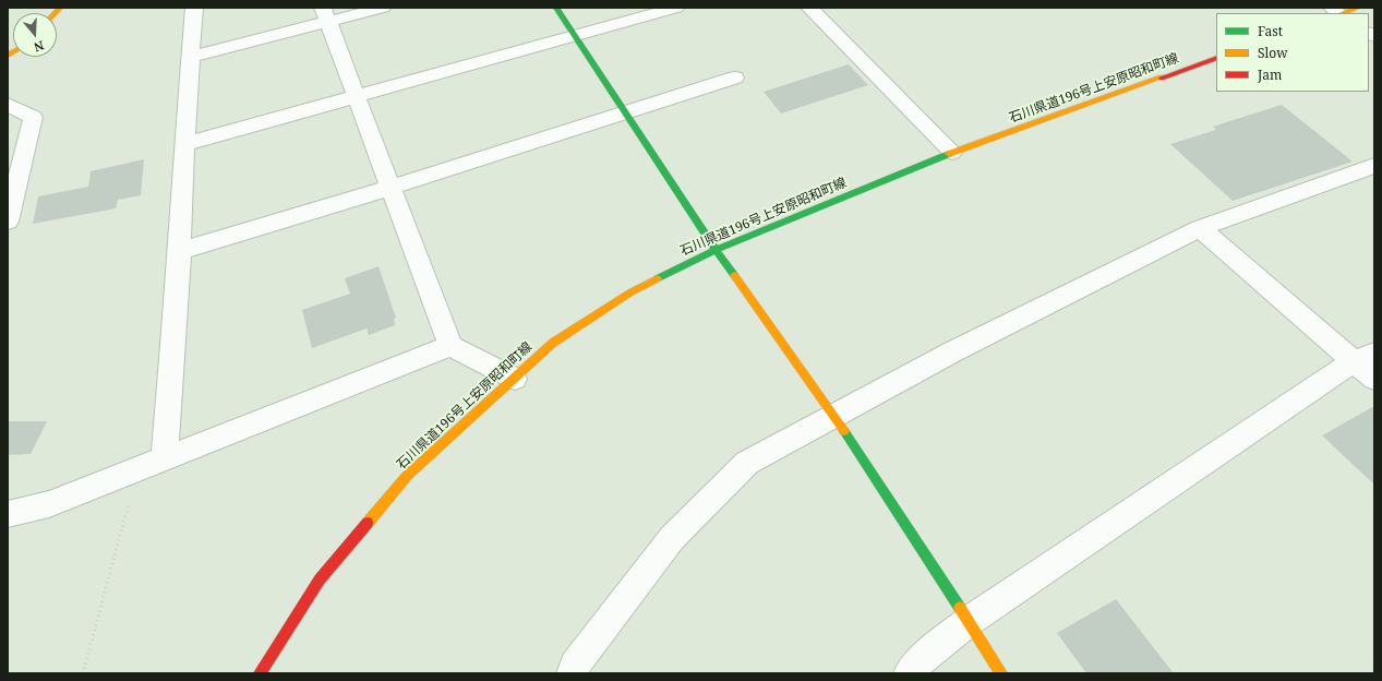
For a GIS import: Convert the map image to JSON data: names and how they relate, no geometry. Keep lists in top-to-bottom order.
{
  "streets": {
    "main road": ["石川県道196号上安原昭和町線"]
  },
  "legend": ["Fast", "Slow", "Jam"],
  "north": "bottom"
}
